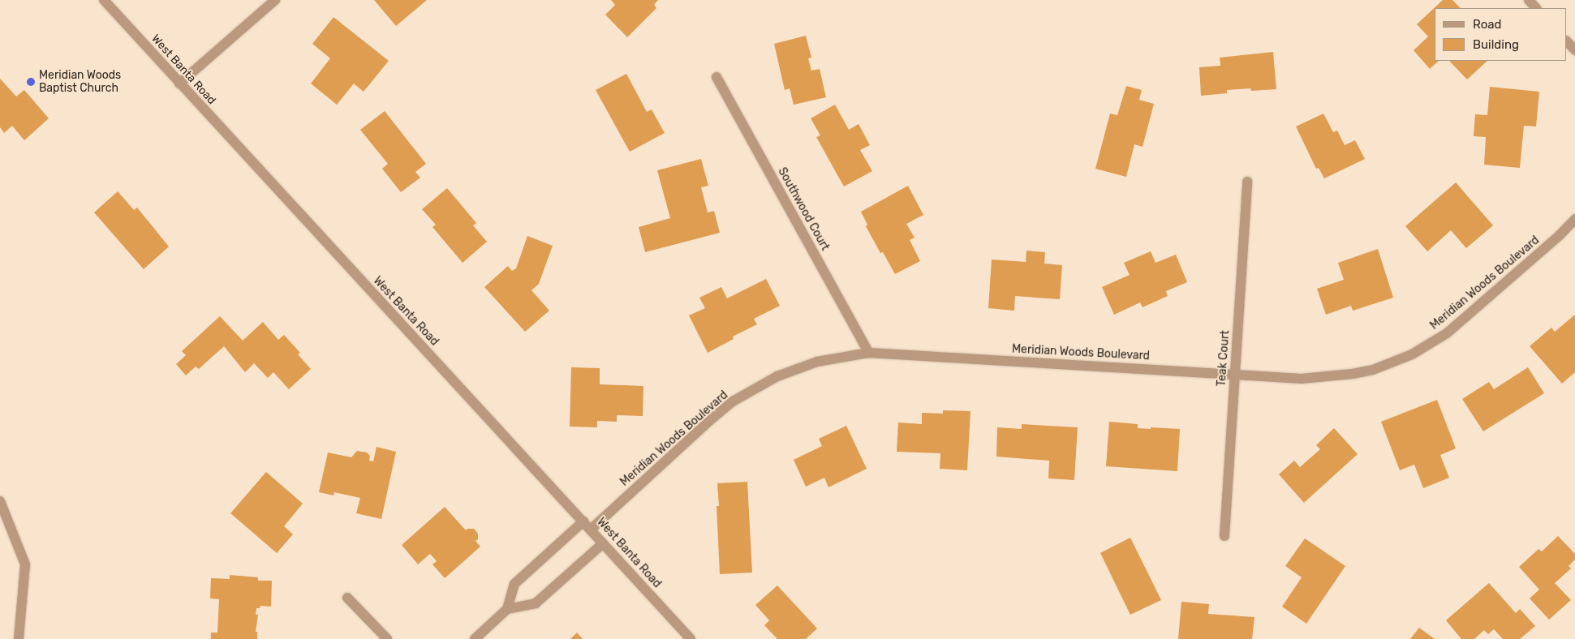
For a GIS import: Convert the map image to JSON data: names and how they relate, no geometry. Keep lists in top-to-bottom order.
{
  "streets": {
    "street": [
      "West Banta Road",
      "Southwood Court",
      "Meridian Woods Boulevard",
      "Teak Court"
    ]
  },
  "crossings": [
    ["West Banta Road", "Meridian Woods Boulevard"],
    ["Southwood Court", "Meridian Woods Boulevard"],
    ["Meridian Woods Boulevard", "Teak Court"]
  ],
  "places": ["Meridian Woods Baptist Church"],
  "legend": ["Road", "Building"]
}
